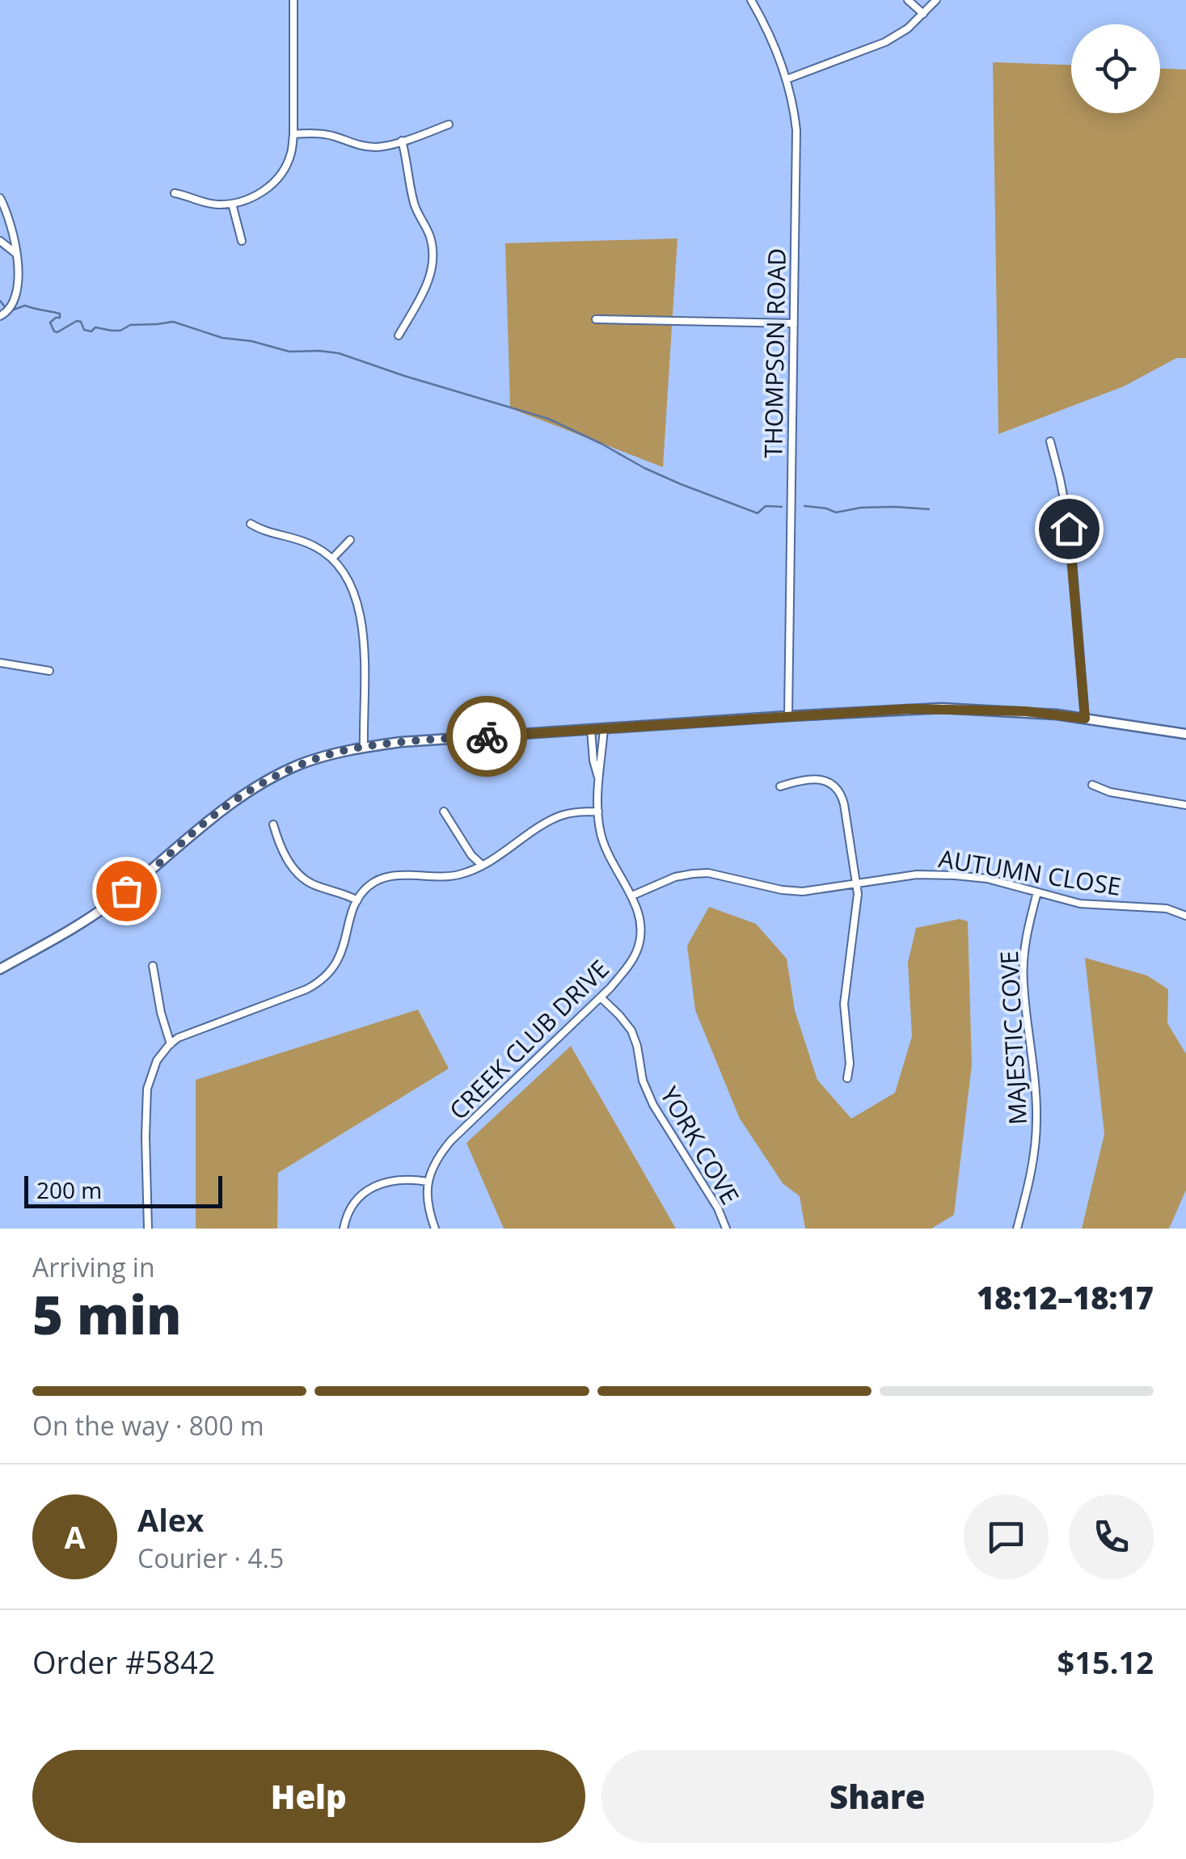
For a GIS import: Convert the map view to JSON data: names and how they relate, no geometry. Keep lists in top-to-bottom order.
{
  "streets": {
    "street": [
      "THOMPSON ROAD",
      "AUTUMN CLOSE",
      "MAJESTIC COVE",
      "CREEK CLUB DRIVE",
      "YORK COVE"
    ]
  },
  "crossings": [
    ["AUTUMN CLOSE", "MAJESTIC COVE"],
    ["AUTUMN CLOSE", "CREEK CLUB DRIVE"],
    ["CREEK CLUB DRIVE", "YORK COVE"]
  ],
  "scale_bar": "200 m",
  "page": {
    "scale": "200 m",
    "heading": ["5 min", "Arriving in", "18:12–18:17"],
    "panel": [
      "Alex",
      "Courier · 4.5",
      "Order #5842",
      "$15.12"
    ],
    "bar": "On the way · 800 m",
    "round": "A",
    "buttons": ["Help", "Share"]
  }
}
